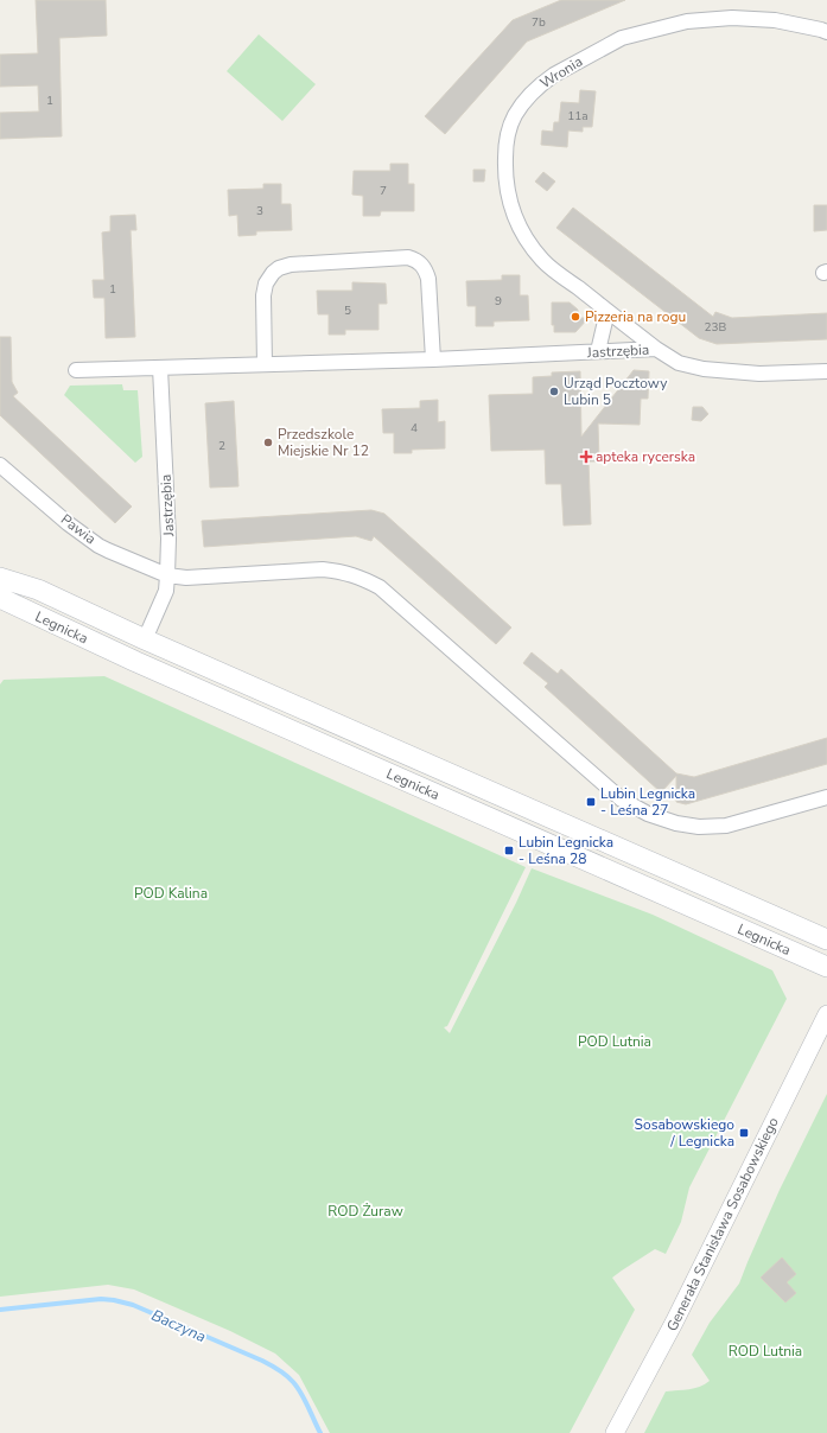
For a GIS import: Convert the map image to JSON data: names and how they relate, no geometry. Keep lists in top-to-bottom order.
{
  "streets": {
    "main road": ["Legnicka"],
    "street": [
      "Wronia",
      "Jastrzębia",
      "Pawia",
      "Generała Stanisława Sosabowskiego"
    ]
  },
  "crossings": [
    ["Wronia", "Jastrzębia"],
    ["Jastrzębia", "Pawia"],
    ["Jastrzębia", "Legnicka"]
  ],
  "water": ["Baczyna"],
  "parks": [
    "POD Kalina",
    "POD Lutnia",
    "ROD Żuraw",
    "ROD Lutnia"
  ],
  "places": {
    "other": ["Pizzeria na rogu", "Urząd Pocztowy Lubin 5", "Przedszkole Miejskie Nr 12"],
    "health": ["apteka rycerska"],
    "transit": ["Lubin Legnicka - Leśna 27", "Lubin Legnicka - Leśna 28", "Sosabowskiego / Legnicka"]
  },
  "house_numbers": [
    "7b",
    "1",
    "11a",
    "7",
    "3",
    "1",
    "9",
    "5",
    "23B",
    "4",
    "2"
  ]
}
